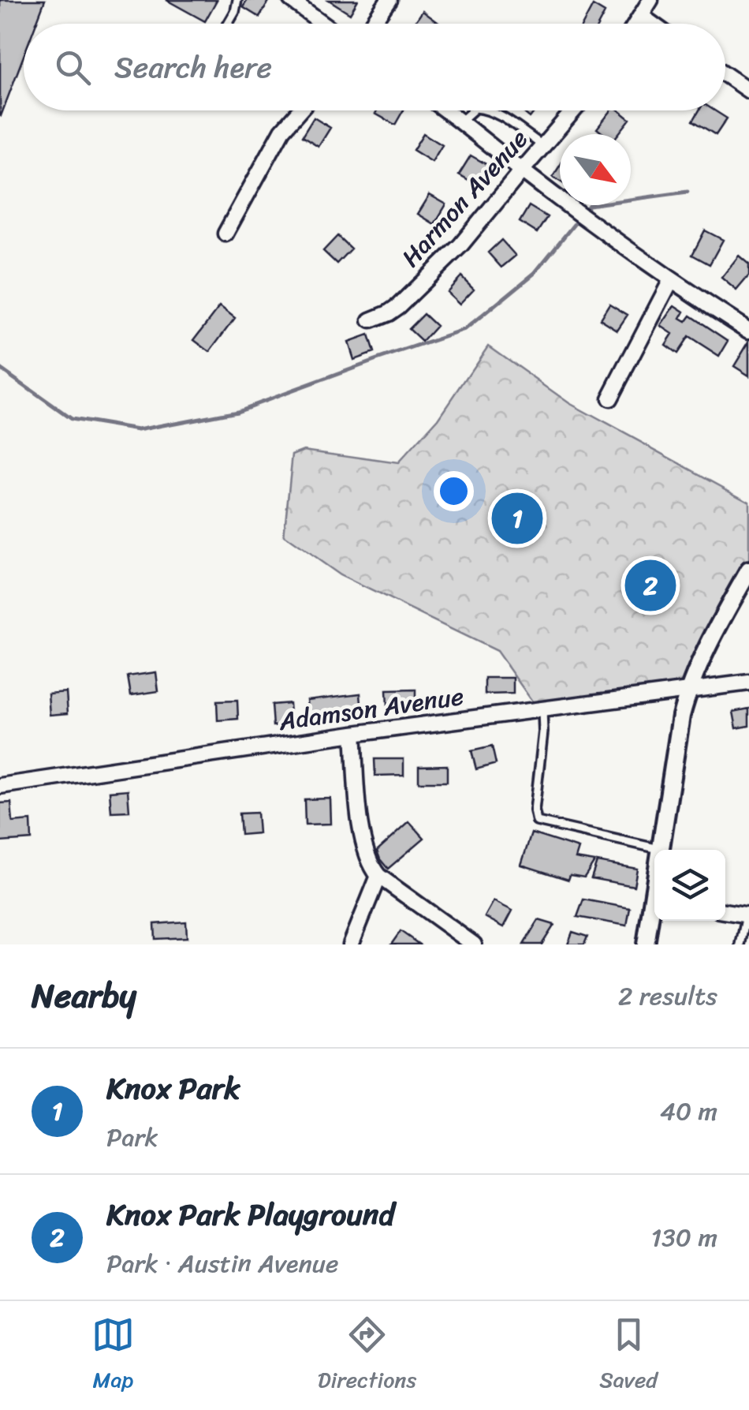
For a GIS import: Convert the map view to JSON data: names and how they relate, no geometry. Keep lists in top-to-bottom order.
{
  "streets": {
    "street": ["Harmon Avenue", "Adamson Avenue"]
  },
  "north": "bottom right",
  "page": {
    "search": "Search here",
    "pins": ["1", "2"],
    "heading": ["Nearby", "2 results"],
    "list": [
      {
        "mark": "1",
        "name": "Knox Park",
        "note": "Park",
        "value": "40 m"
      },
      {
        "mark": "2",
        "name": "Knox Park Playground",
        "note": "Park · Austin Avenue",
        "value": "130 m"
      }
    ],
    "nav": ["Map", "Directions", "Saved"]
  }
}
